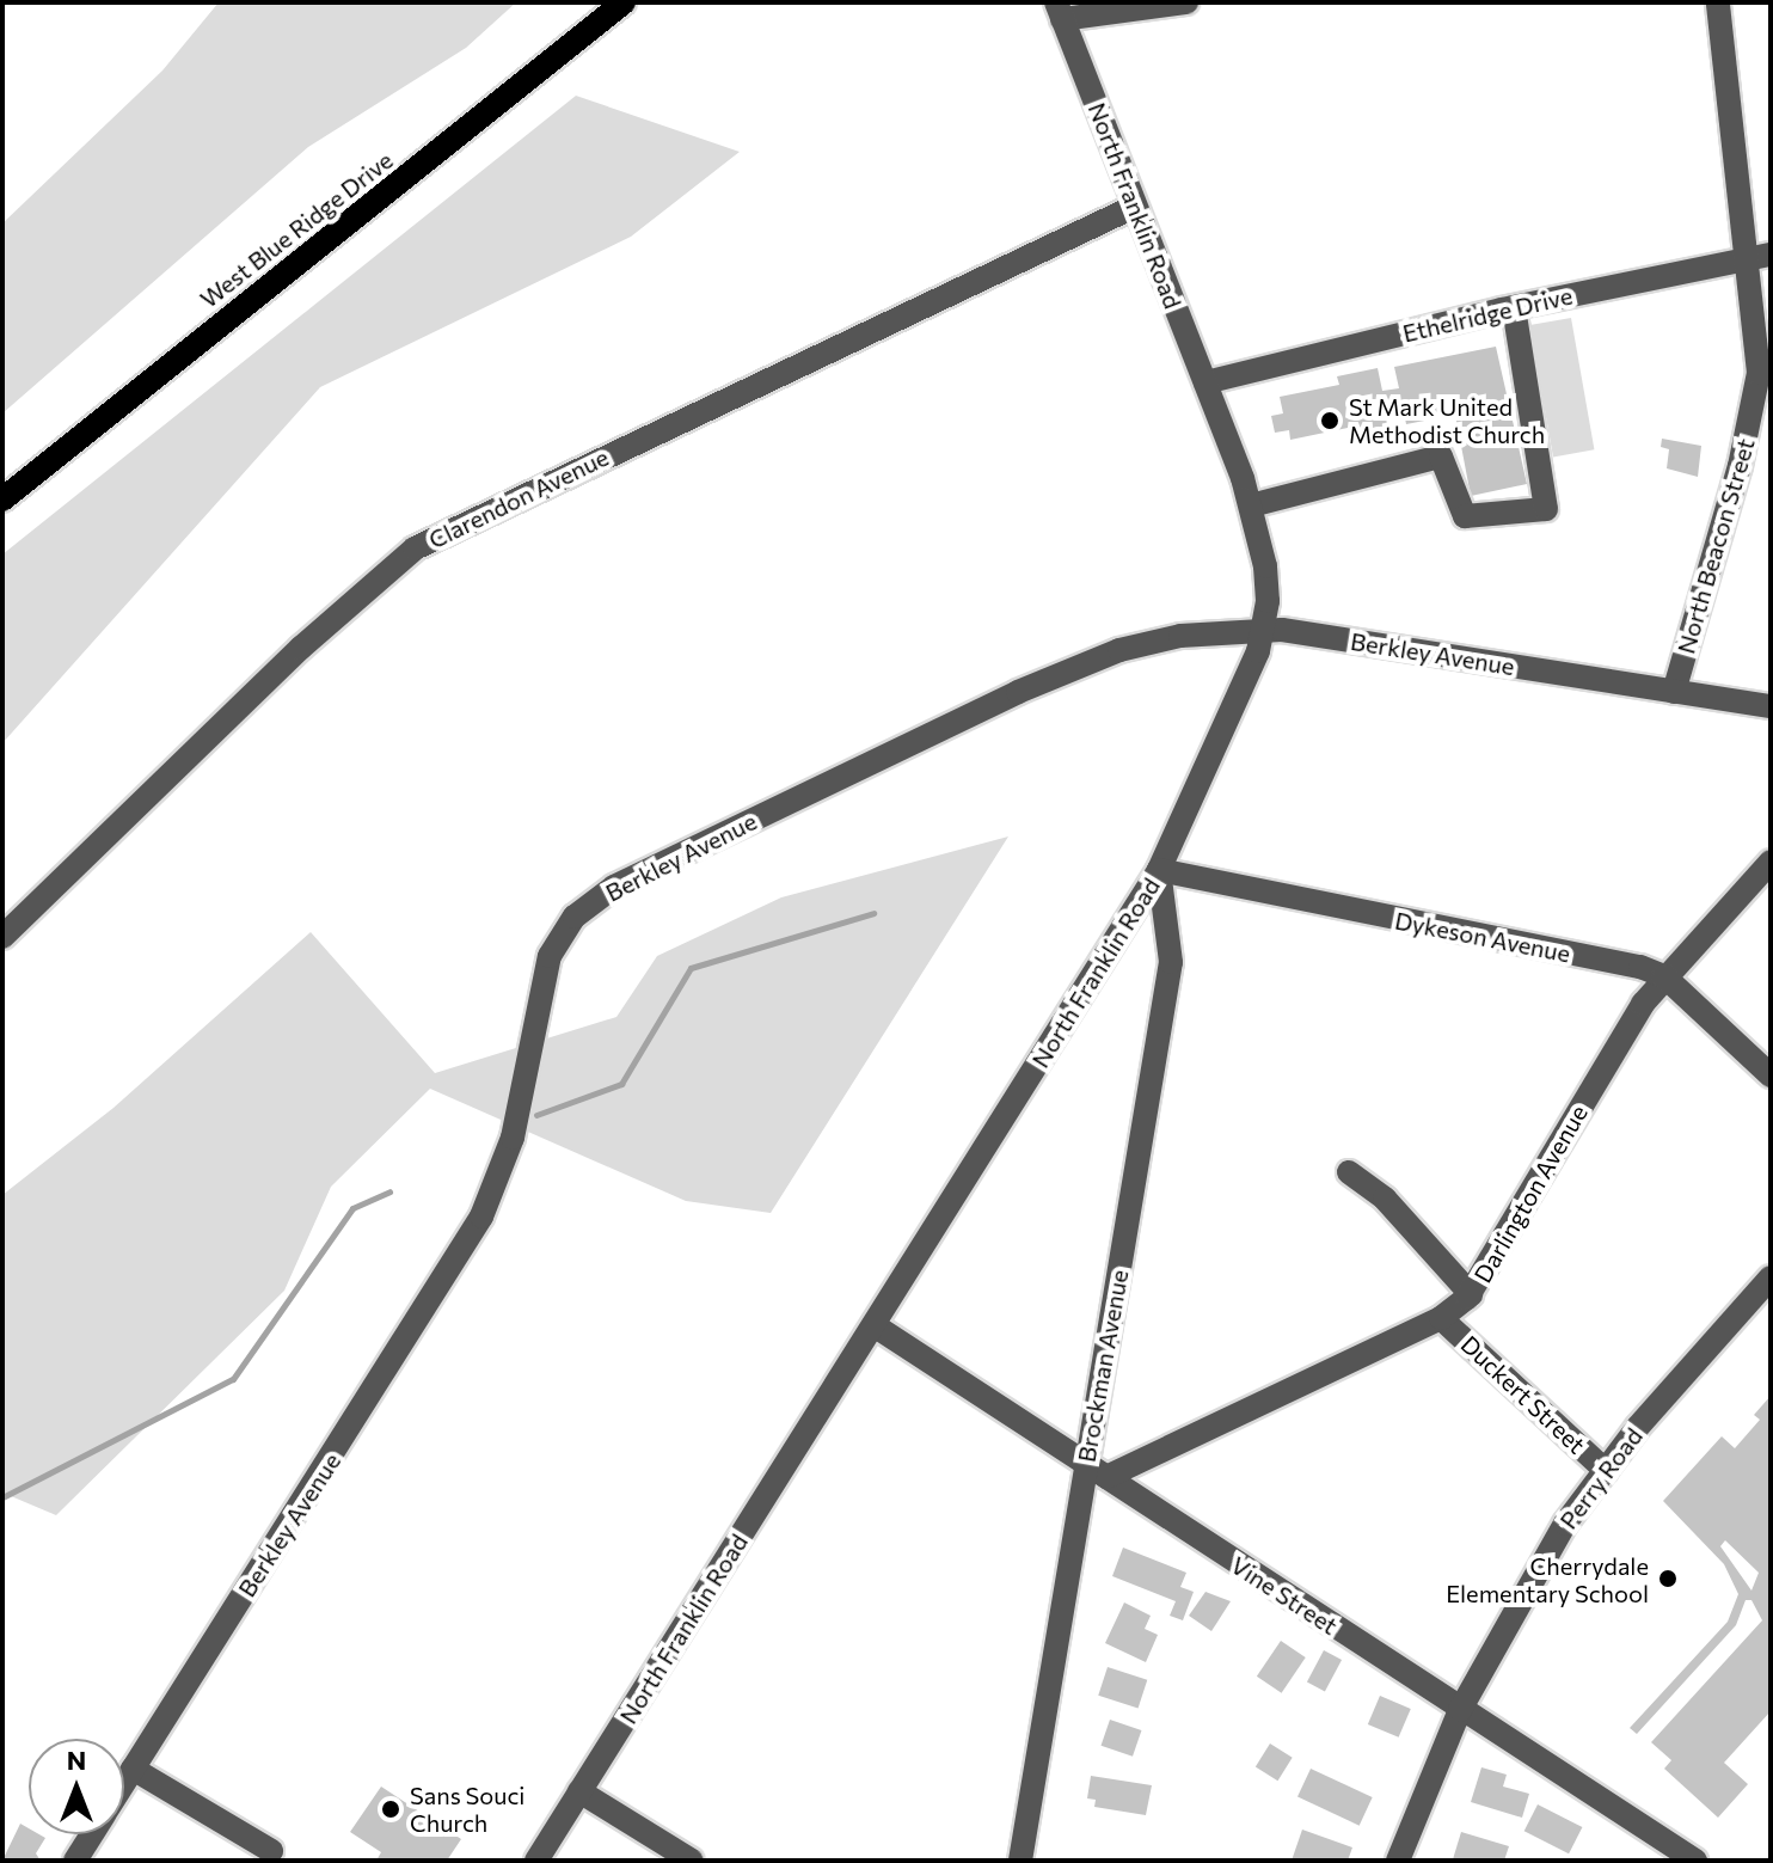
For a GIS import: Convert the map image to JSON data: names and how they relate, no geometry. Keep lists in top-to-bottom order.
{
  "streets": {
    "main road": ["West Blue Ridge Drive"],
    "street": [
      "North Franklin Road",
      "Ethelridge Drive",
      "Clarendon Avenue",
      "North Beacon Street",
      "Berkley Avenue",
      "Dykeson Avenue",
      "Darlington Avenue",
      "Brockman Avenue",
      "Duckert Street",
      "Perry Road",
      "Vine Street"
    ]
  },
  "crossings": [
    ["North Franklin Road", "Ethelridge Drive"],
    ["North Franklin Road", "Clarendon Avenue"],
    ["North Franklin Road", "Berkley Avenue"],
    ["North Franklin Road", "Dykeson Avenue"],
    ["North Franklin Road", "Brockman Avenue"],
    ["North Franklin Road", "Vine Street"],
    ["Ethelridge Drive", "North Beacon Street"],
    ["North Beacon Street", "Berkley Avenue"],
    ["Dykeson Avenue", "Darlington Avenue"],
    ["Dykeson Avenue", "Brockman Avenue"],
    ["Darlington Avenue", "Brockman Avenue"],
    ["Darlington Avenue", "Duckert Street"],
    ["Darlington Avenue", "Vine Street"],
    ["Brockman Avenue", "Vine Street"],
    ["Duckert Street", "Perry Road"],
    ["Perry Road", "Vine Street"]
  ],
  "places": ["St Mark United Methodist Church", "Cherrydale Elementary School", "Sans Souci Church"],
  "north": "top"
}
